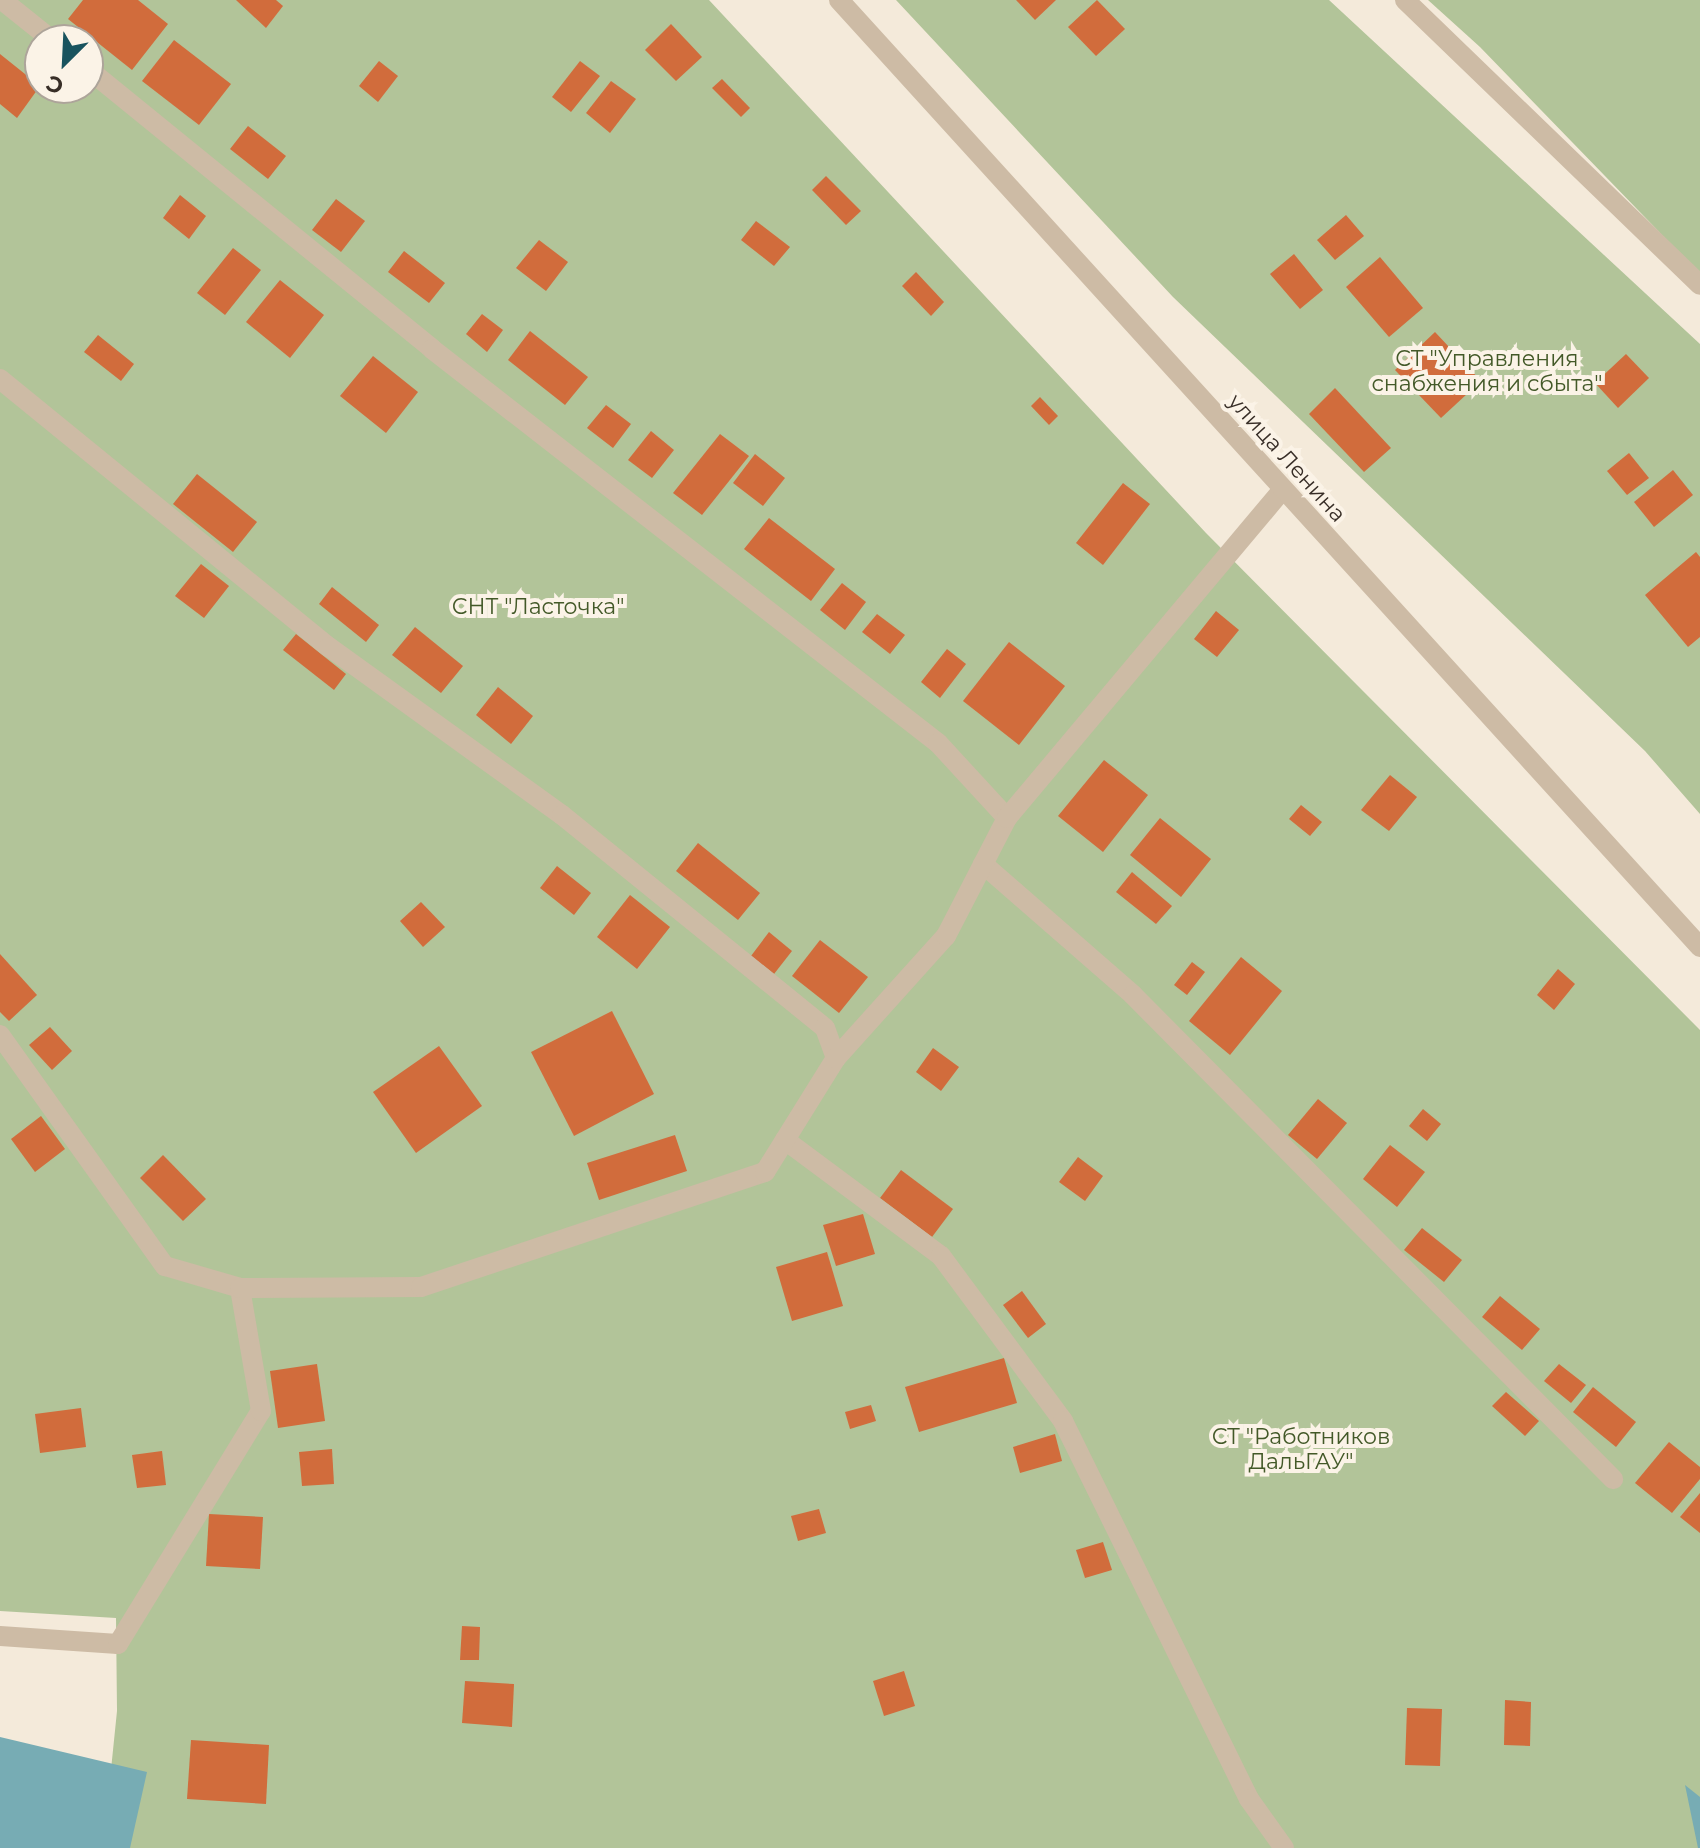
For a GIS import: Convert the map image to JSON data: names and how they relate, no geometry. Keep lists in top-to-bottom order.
{
  "streets": {
    "street": ["улица Ленина"]
  },
  "parks": ["СТ \"Управления снабжения и сбыта\"", "СНТ \"Ласточка\"", "СТ \"Работников ДальГАУ\""],
  "north": "bottom left"
}
